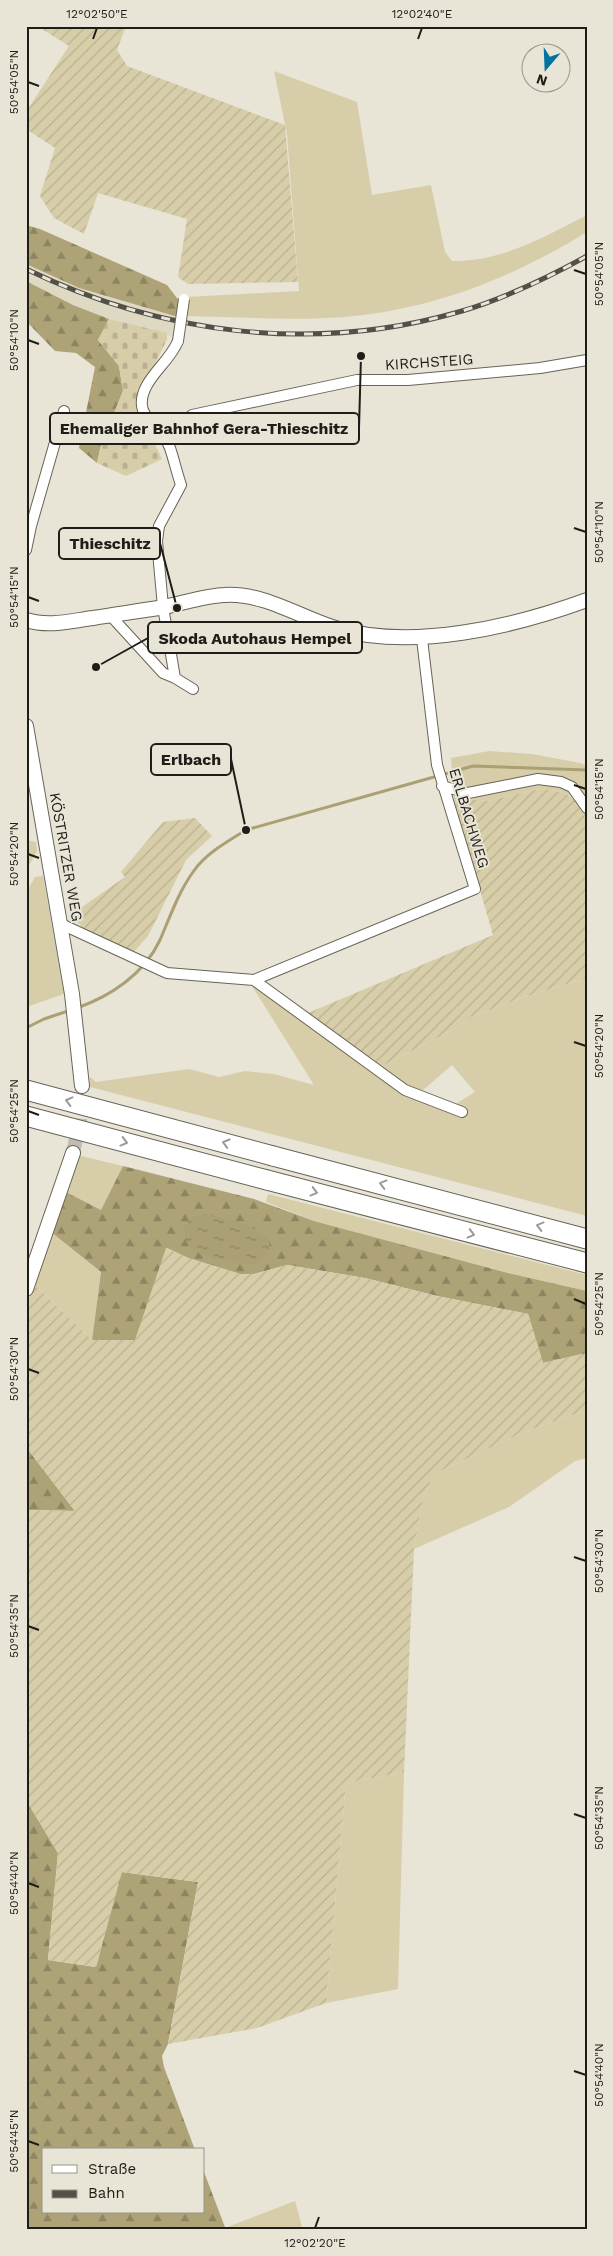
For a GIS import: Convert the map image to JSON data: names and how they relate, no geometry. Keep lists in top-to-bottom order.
{
  "streets": {
    "main road": ["KÖSTRITZER WEG"],
    "street": ["KIRCHSTEIG", "ERLBACHWEG"]
  },
  "places": [
    "Ehemaliger Bahnhof Gera-Thieschitz",
    "Thieschitz",
    "Skoda Autohaus Hempel",
    "Erlbach"
  ],
  "legend": ["Straße", "Bahn"],
  "north": "bottom",
  "coordinates": [
    "12°02'50\"E",
    "12°02'40\"E",
    "50°54'05\"N",
    "50°54'10\"N",
    "50°54'15\"N",
    "50°54'20\"N",
    "50°54'25\"N",
    "50°54'30\"N",
    "50°54'35\"N",
    "50°54'40\"N",
    "50°54'45\"N",
    "12°02'20\"E"
  ]
}
